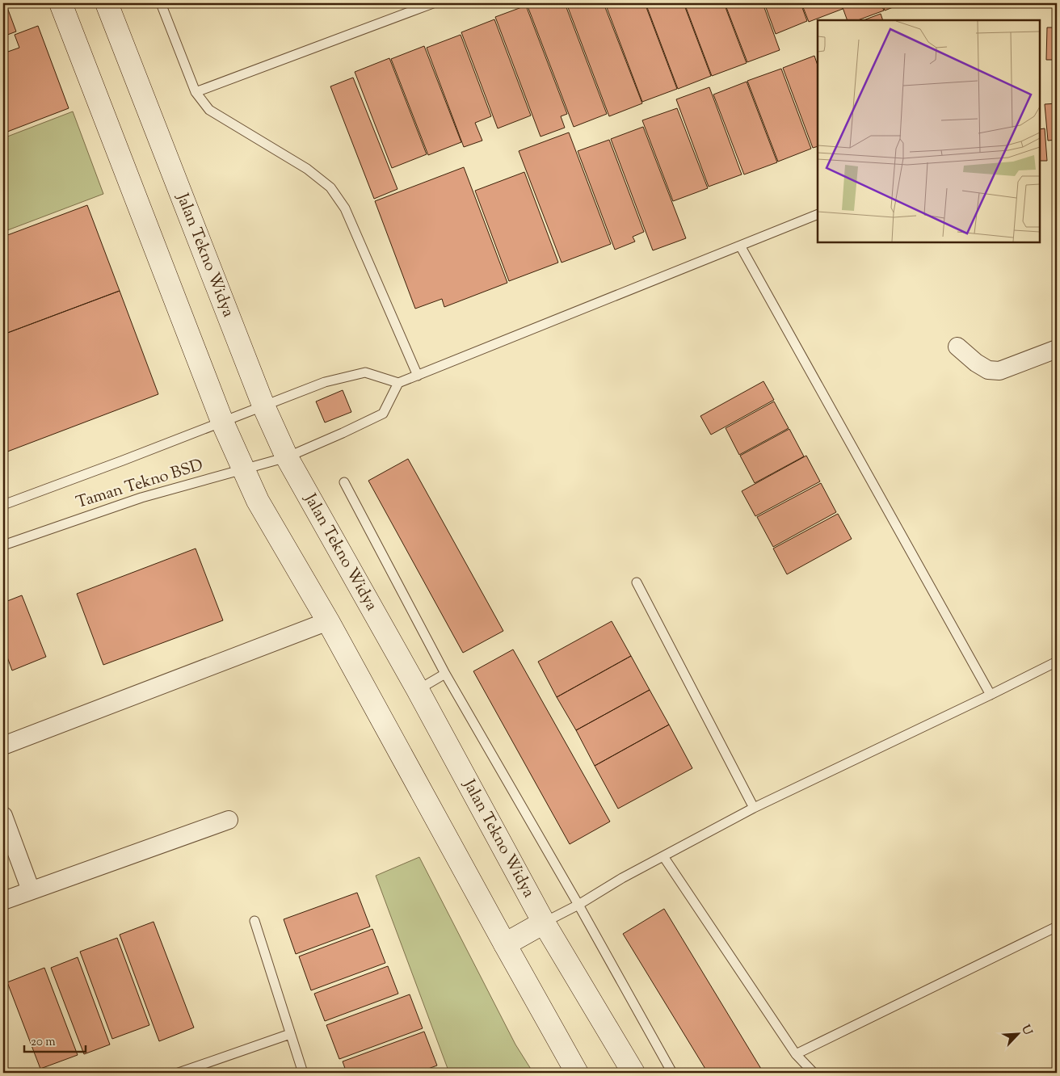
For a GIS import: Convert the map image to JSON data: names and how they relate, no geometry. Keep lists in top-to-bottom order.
{
  "streets": {
    "main road": ["Jalan Tekno Widya"],
    "lane": ["Taman Tekno BSD"]
  },
  "crossings": [
    ["Jalan Tekno Widya", "Taman Tekno BSD"]
  ],
  "scale_bar": "20 m",
  "north": "top right"
}
